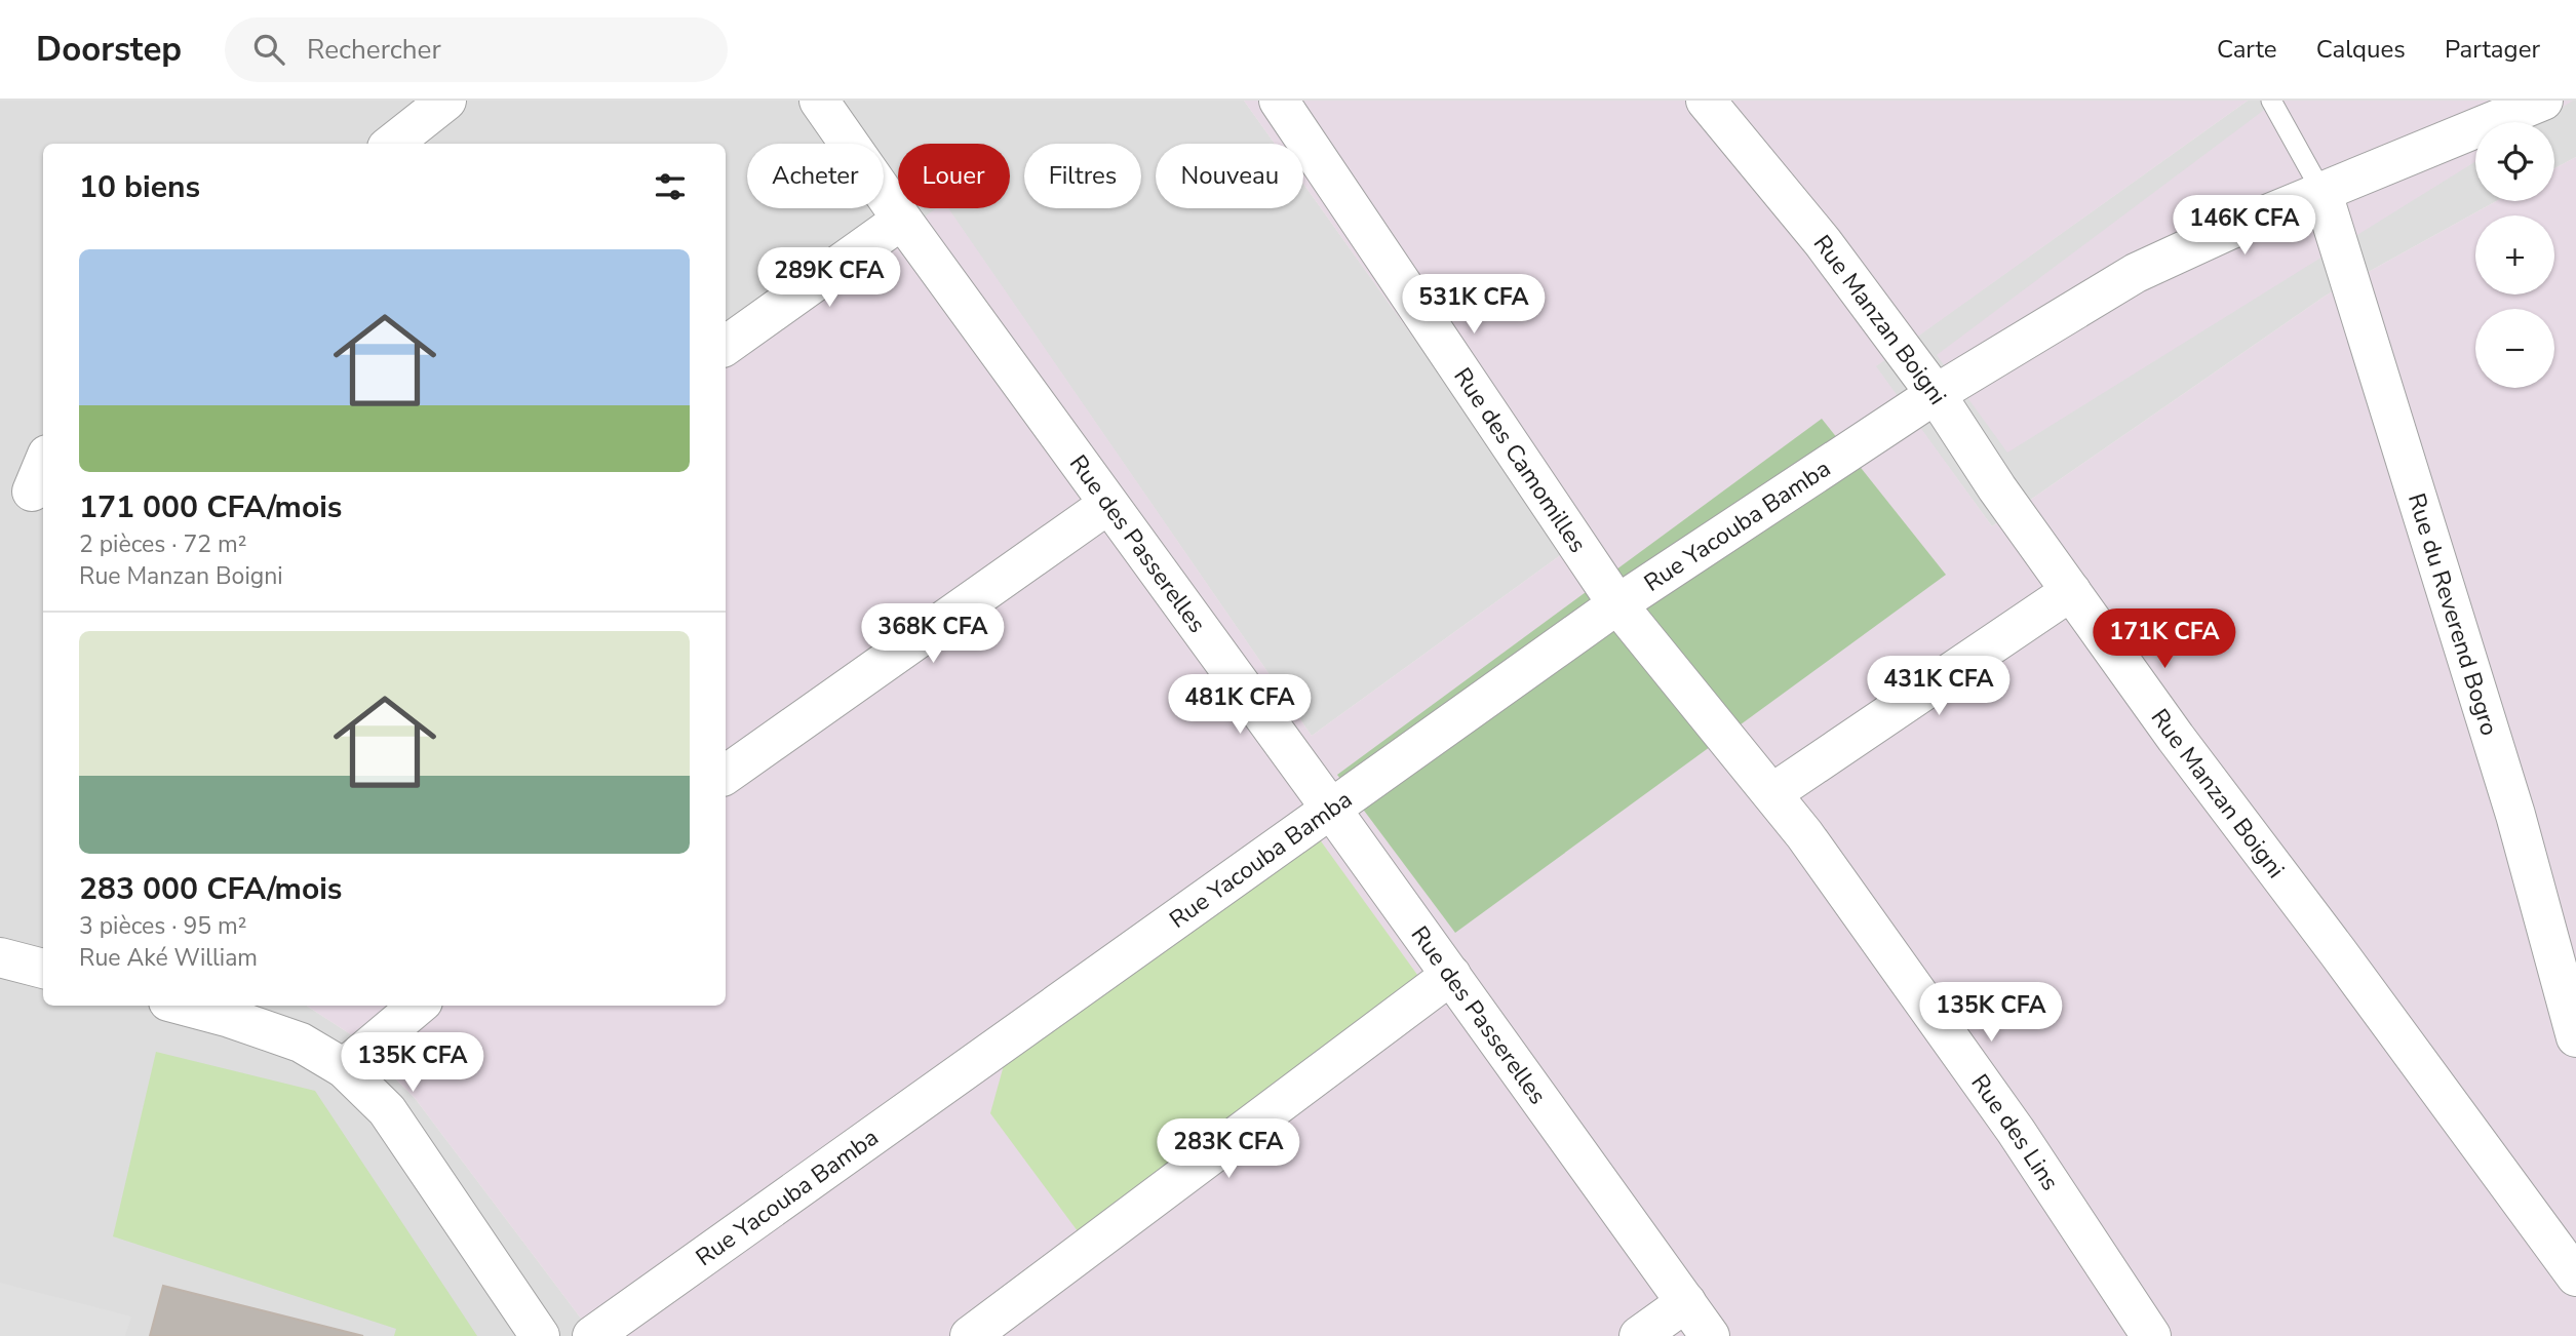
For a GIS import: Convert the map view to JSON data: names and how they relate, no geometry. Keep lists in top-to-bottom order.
{
  "streets": {
    "street": [
      "Rue Manzan Boigni",
      "Rue des Camomilles",
      "Rue Yacouba Bamba",
      "Rue des Passerelles",
      "Rue du Reverend Bogro",
      "Rue des Lins"
    ]
  },
  "crossings": [
    ["Rue Manzan Boigni", "Rue Yacouba Bamba"],
    ["Rue des Camomilles", "Rue Yacouba Bamba"],
    ["Rue des Camomilles", "Rue des Lins"],
    ["Rue Yacouba Bamba", "Rue des Passerelles"],
    ["Rue Yacouba Bamba", "Rue du Reverend Bogro"]
  ],
  "page": {
    "header": "Doorstep",
    "search": "Rechercher",
    "nav": ["Carte", "Calques", "Partager"],
    "map_buttons": ["+", "−"],
    "chip": [
      "Acheter",
      "Louer",
      "Filtres",
      "Nouveau"
    ],
    "heading": "10 biens",
    "price": [
      "146K CFA",
      "289K CFA",
      "531K CFA",
      "368K CFA",
      "171K CFA",
      "431K CFA",
      "481K CFA",
      "135K CFA",
      "135K CFA",
      "283K CFA"
    ],
    "list": [
      {
        "name": "171 000 CFA/mois",
        "note": "2 pièces · 72 m² · Rue Manzan Boigni"
      },
      {
        "name": "283 000 CFA/mois",
        "note": "3 pièces · 95 m² · Rue Aké William"
      }
    ]
  }
}
